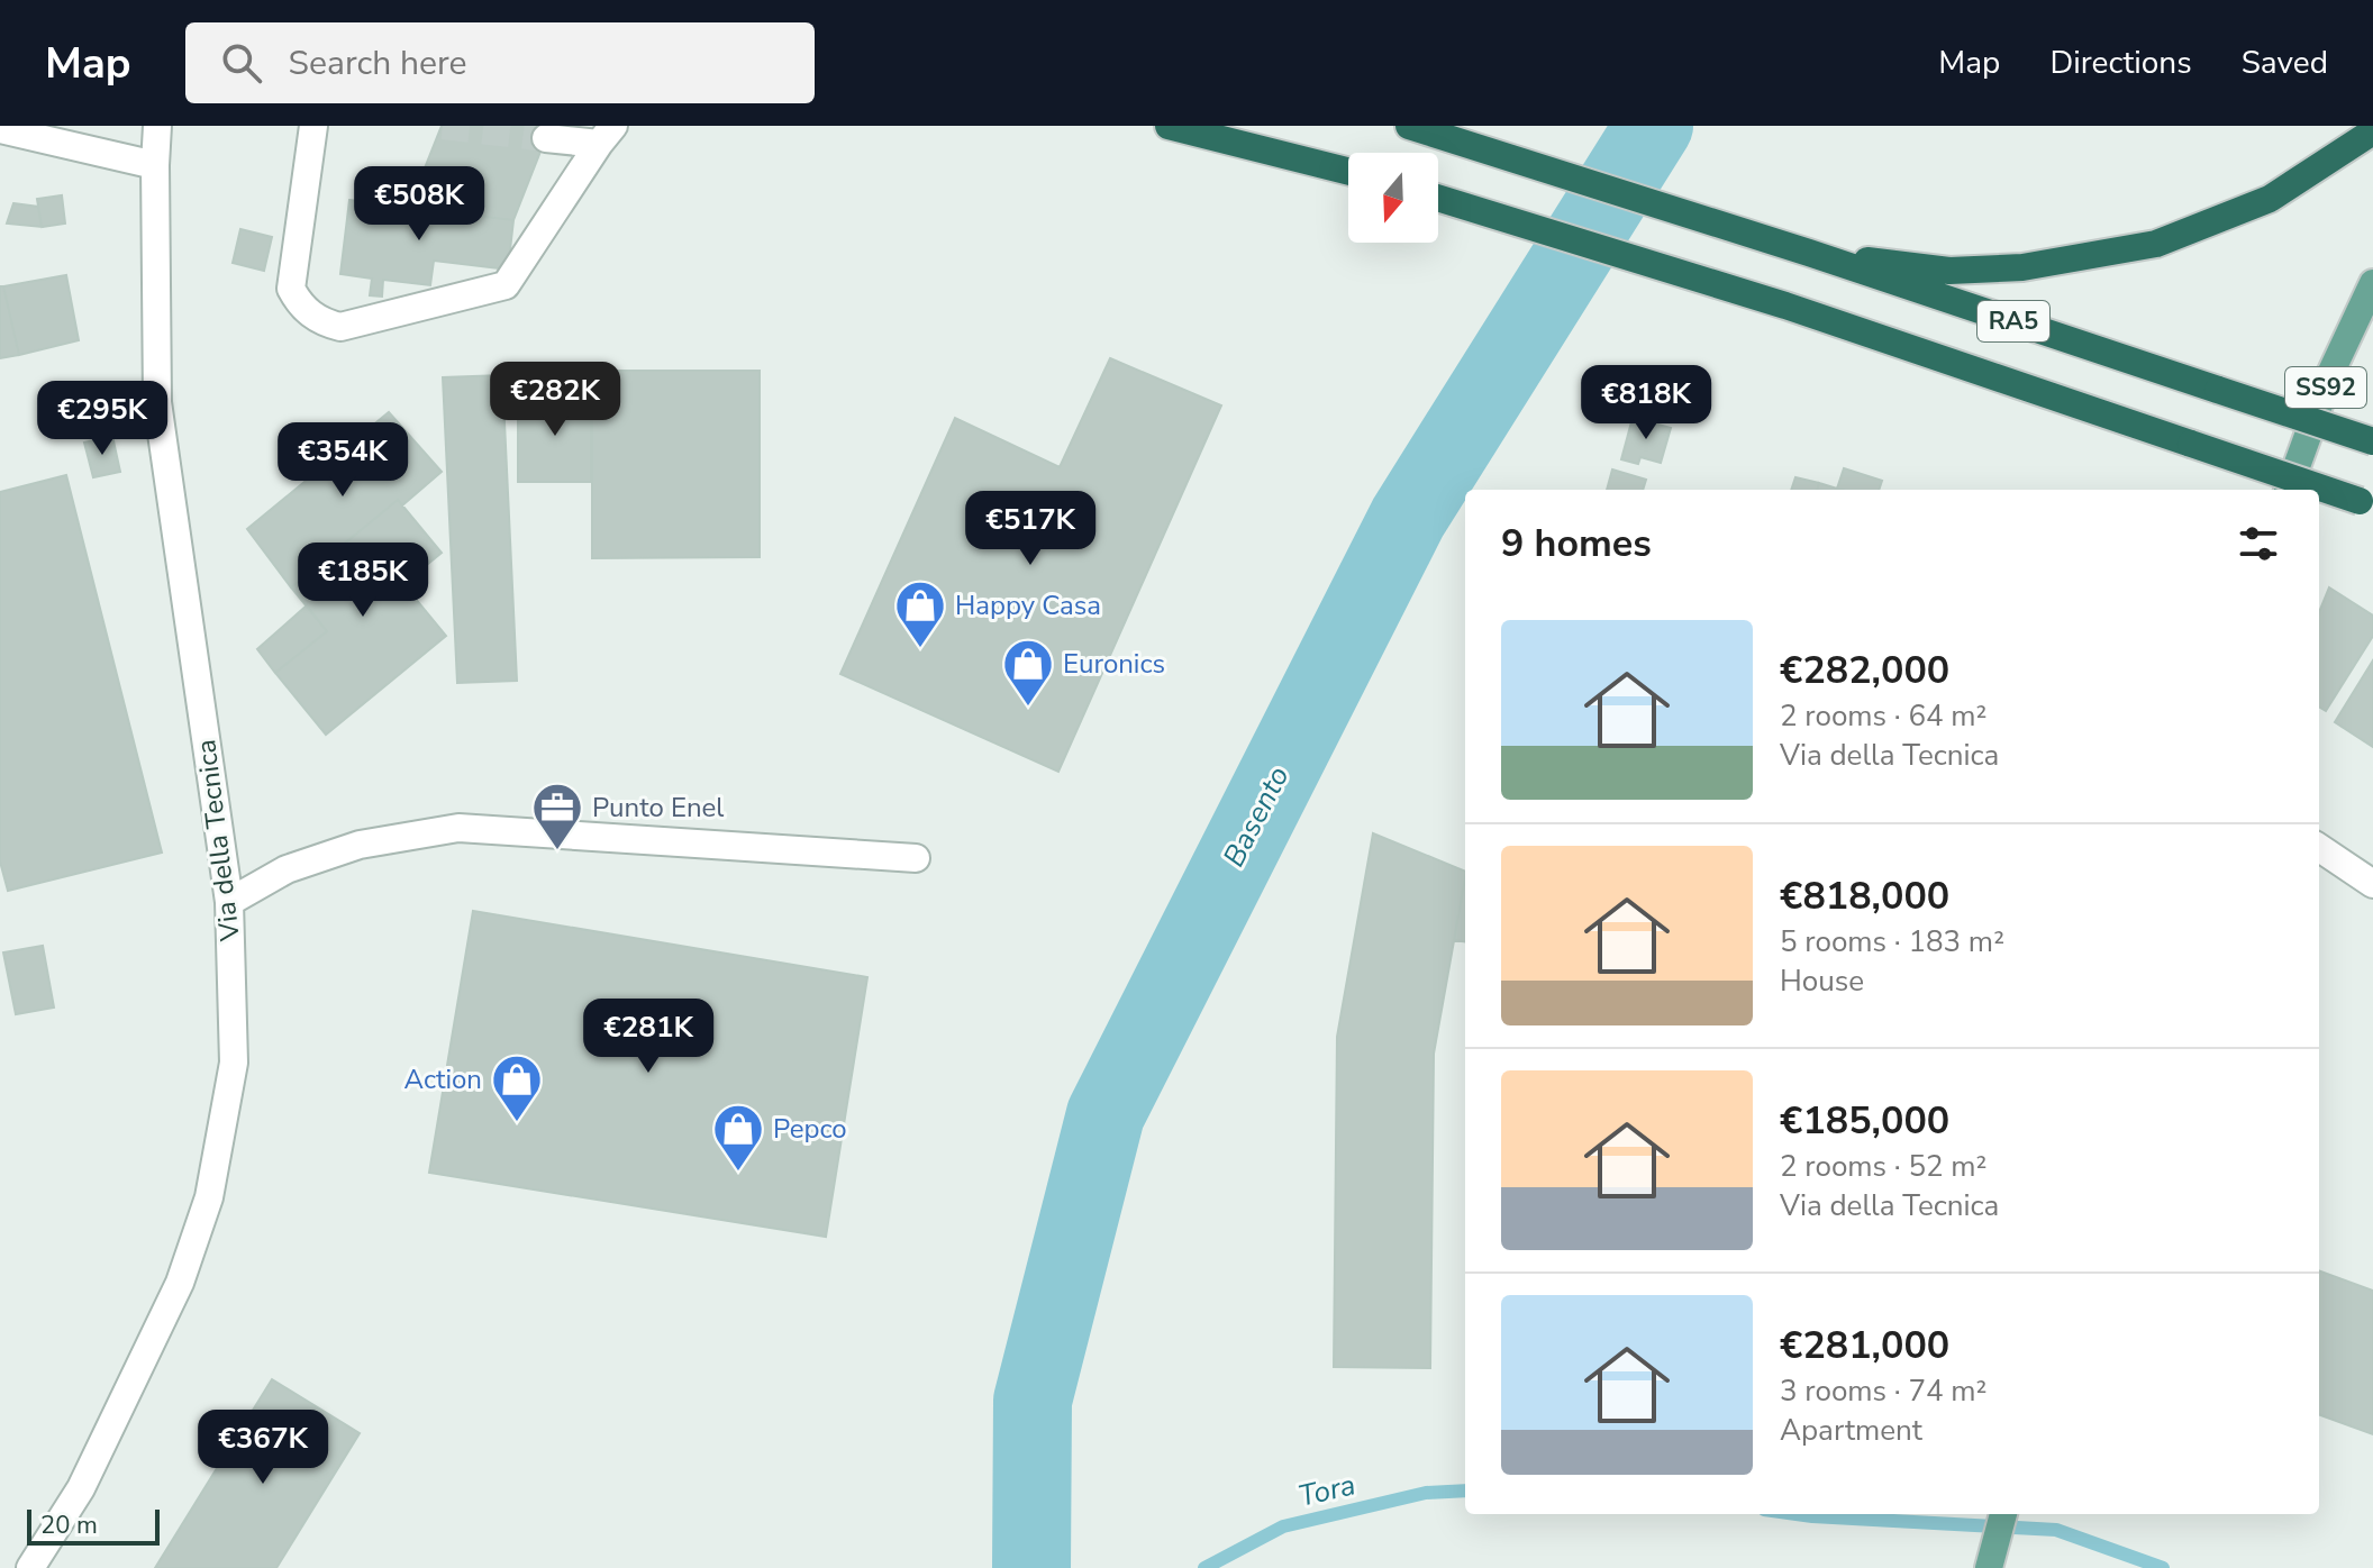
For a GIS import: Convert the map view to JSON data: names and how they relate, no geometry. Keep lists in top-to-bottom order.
{
  "streets": {
    "highway": ["RA5"],
    "main road": ["SS92"],
    "street": ["Via della Tecnica"]
  },
  "water": ["Basento", "Tora"],
  "places": {
    "shop": [
      "Happy Casa",
      "Euronics",
      "Action",
      "Pepco"
    ],
    "office": ["Punto Enel"]
  },
  "scale_bar": "20 m",
  "north": "bottom",
  "page": {
    "header": "Map",
    "search": "Search here",
    "nav": ["Map", "Directions", "Saved"],
    "price": [
      "€508K",
      "€282K",
      "€818K",
      "€295K",
      "€354K",
      "€517K",
      "€185K",
      "€281K",
      "€367K"
    ],
    "heading": "9 homes",
    "list": [
      {
        "name": "€282,000",
        "note": "2 rooms · 64 m² · Via della Tecnica"
      },
      {
        "name": "€818,000",
        "note": "5 rooms · 183 m² · House"
      },
      {
        "name": "€185,000",
        "note": "2 rooms · 52 m² · Via della Tecnica"
      },
      {
        "name": "€281,000",
        "note": "3 rooms · 74 m² · Apartment"
      }
    ],
    "scale": "20 m"
  }
}
